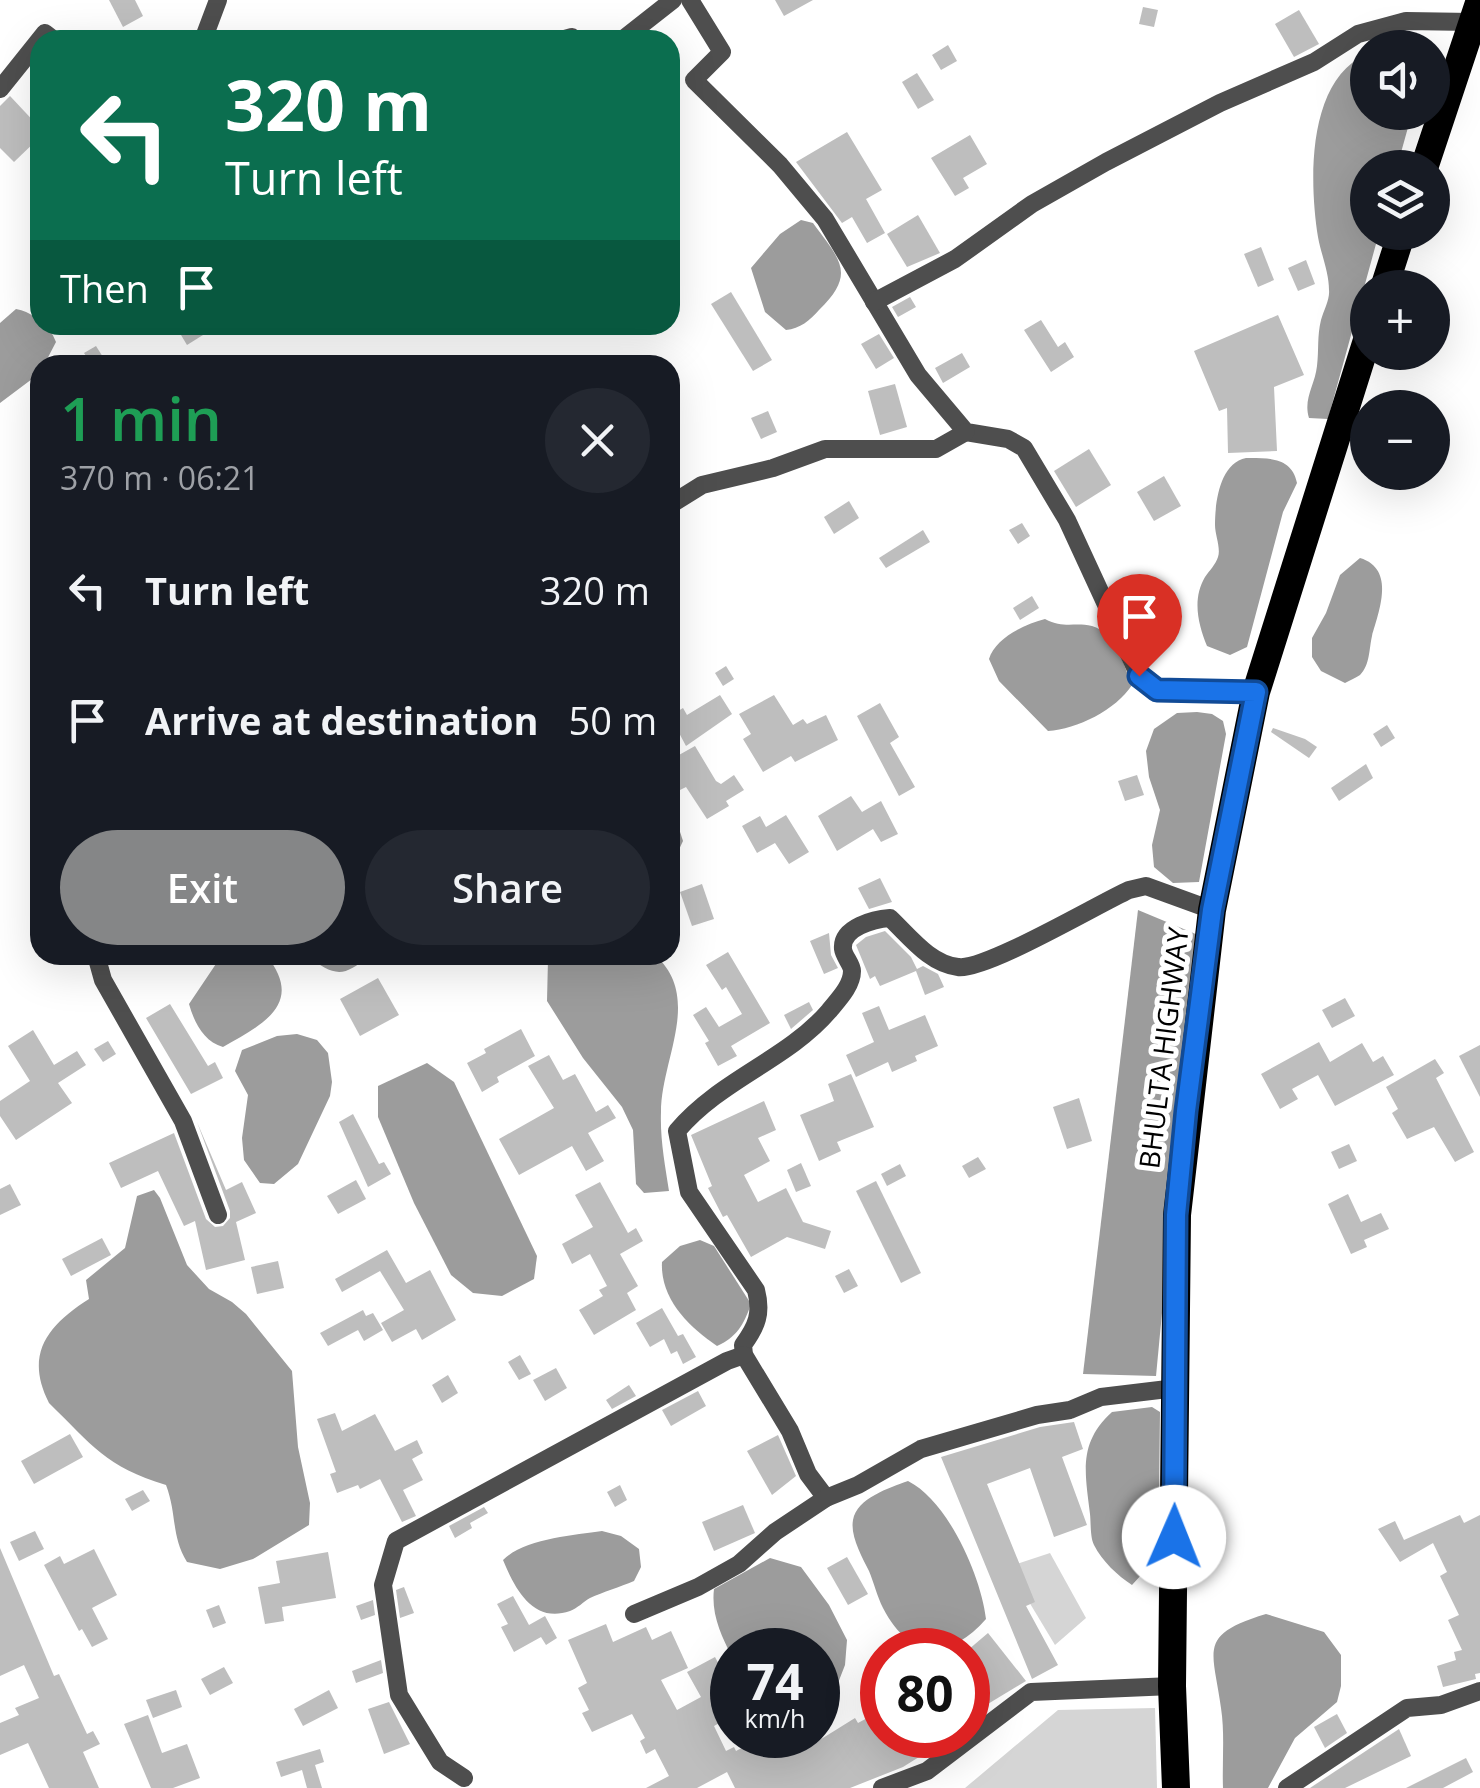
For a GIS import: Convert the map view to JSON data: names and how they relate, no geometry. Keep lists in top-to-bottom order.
{
  "streets": {
    "highway": ["BHULTA HIGHWAY"]
  },
  "page": {
    "map_buttons": ["+", "−"],
    "turn": ["320 m", "Turn left"],
    "then": "Then",
    "heading": ["1 min", "370 m · 06:21"],
    "list": [
      {
        "name": "Turn left",
        "value": "320 m"
      },
      {
        "name": "Arrive at destination",
        "value": "50 m"
      }
    ],
    "buttons": ["Exit", "Share"],
    "speed": "74 km/h",
    "limit": "80"
  }
}
